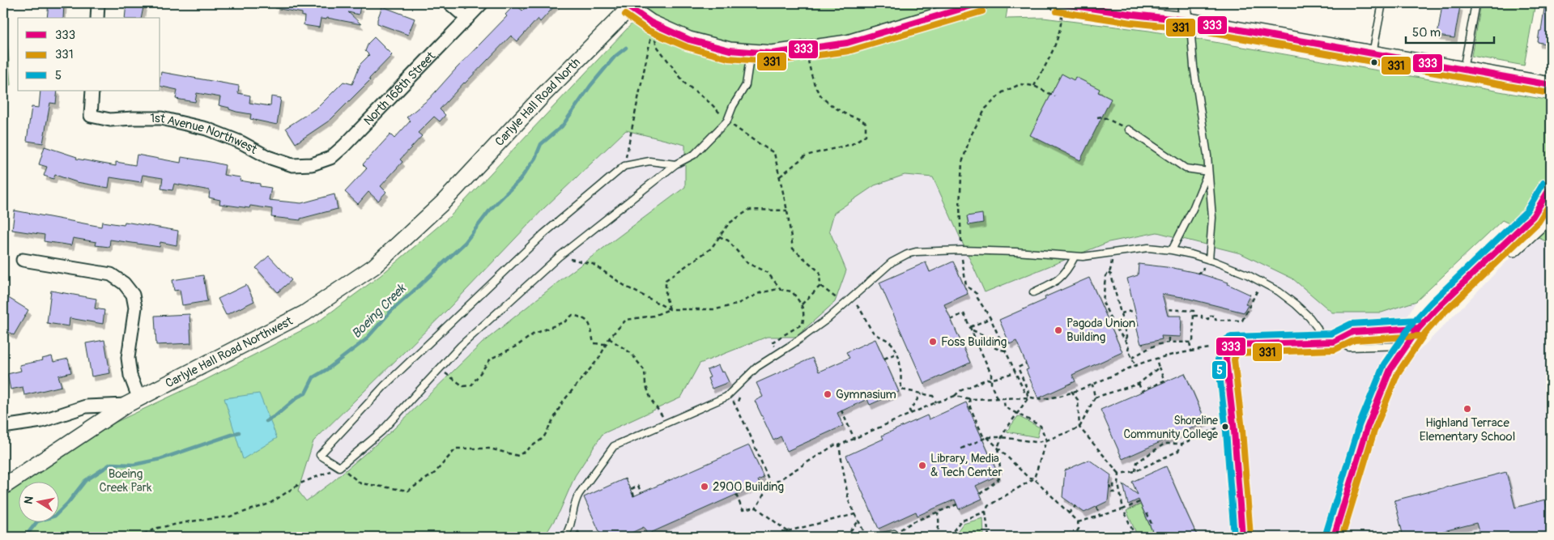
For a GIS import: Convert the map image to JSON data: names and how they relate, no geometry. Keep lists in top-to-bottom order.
{
  "streets": {
    "street": [
      "North 168th Street",
      "Carlyle Hall Road North",
      "1st Avenue Northwest",
      "Carlyle Hall Road Northwest"
    ]
  },
  "crossings": [
    ["North 168th Street", "1st Avenue Northwest"],
    ["Carlyle Hall Road North", "Carlyle Hall Road Northwest"]
  ],
  "water": ["Boeing Creek"],
  "parks": ["Boeing Creek Park"],
  "places": [
    "Pagoda Union Building",
    "Foss Building",
    "Gymnasium",
    "Highland Terrace Elementary School",
    "Shoreline Community College",
    "Library, Media & Tech Center",
    "2900 Building"
  ],
  "lines": ["transit line 333", "transit line 331", "transit line 5"],
  "legend": ["333", "331", "5"],
  "scale_bar": "50 m",
  "north": "left"
}
